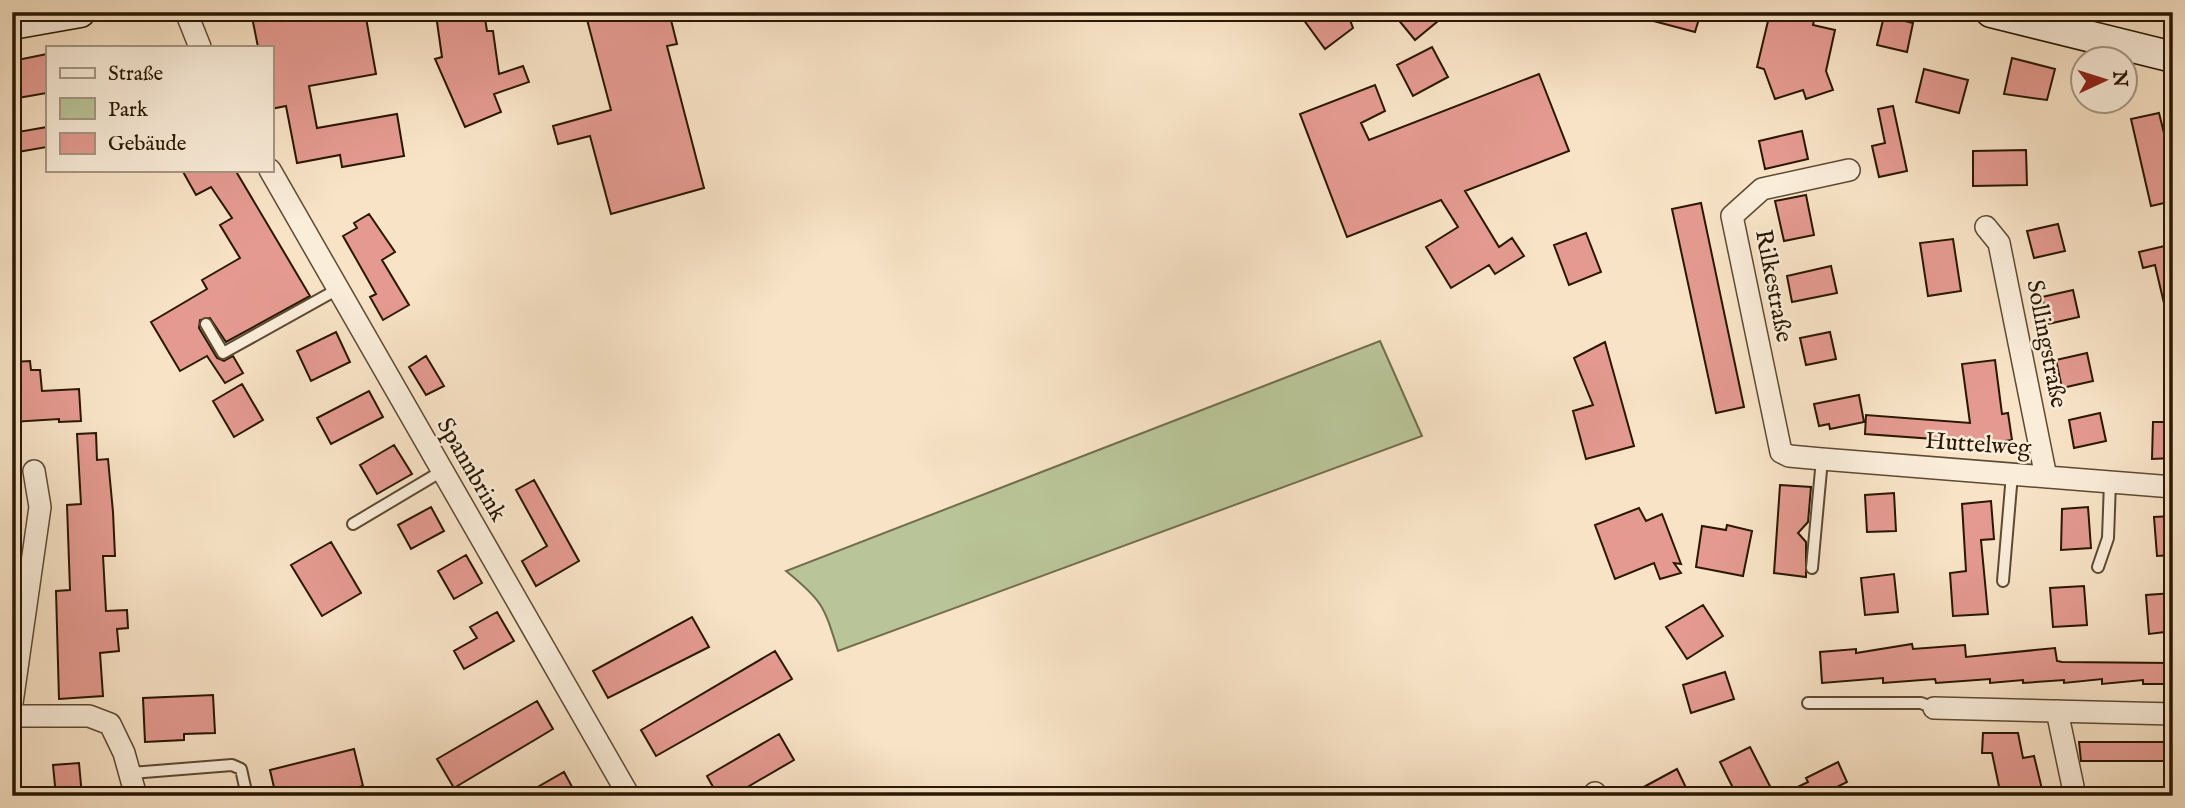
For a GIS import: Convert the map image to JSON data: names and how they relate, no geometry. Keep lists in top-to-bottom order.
{
  "streets": {
    "street": [
      "Rilkestraße",
      "Sollingstraße",
      "Huttelweg",
      "Spannbrink"
    ]
  },
  "crossings": [
    ["Rilkestraße", "Huttelweg"],
    ["Sollingstraße", "Huttelweg"]
  ],
  "legend": ["Straße", "Park", "Gebäude"],
  "north": "right"
}
